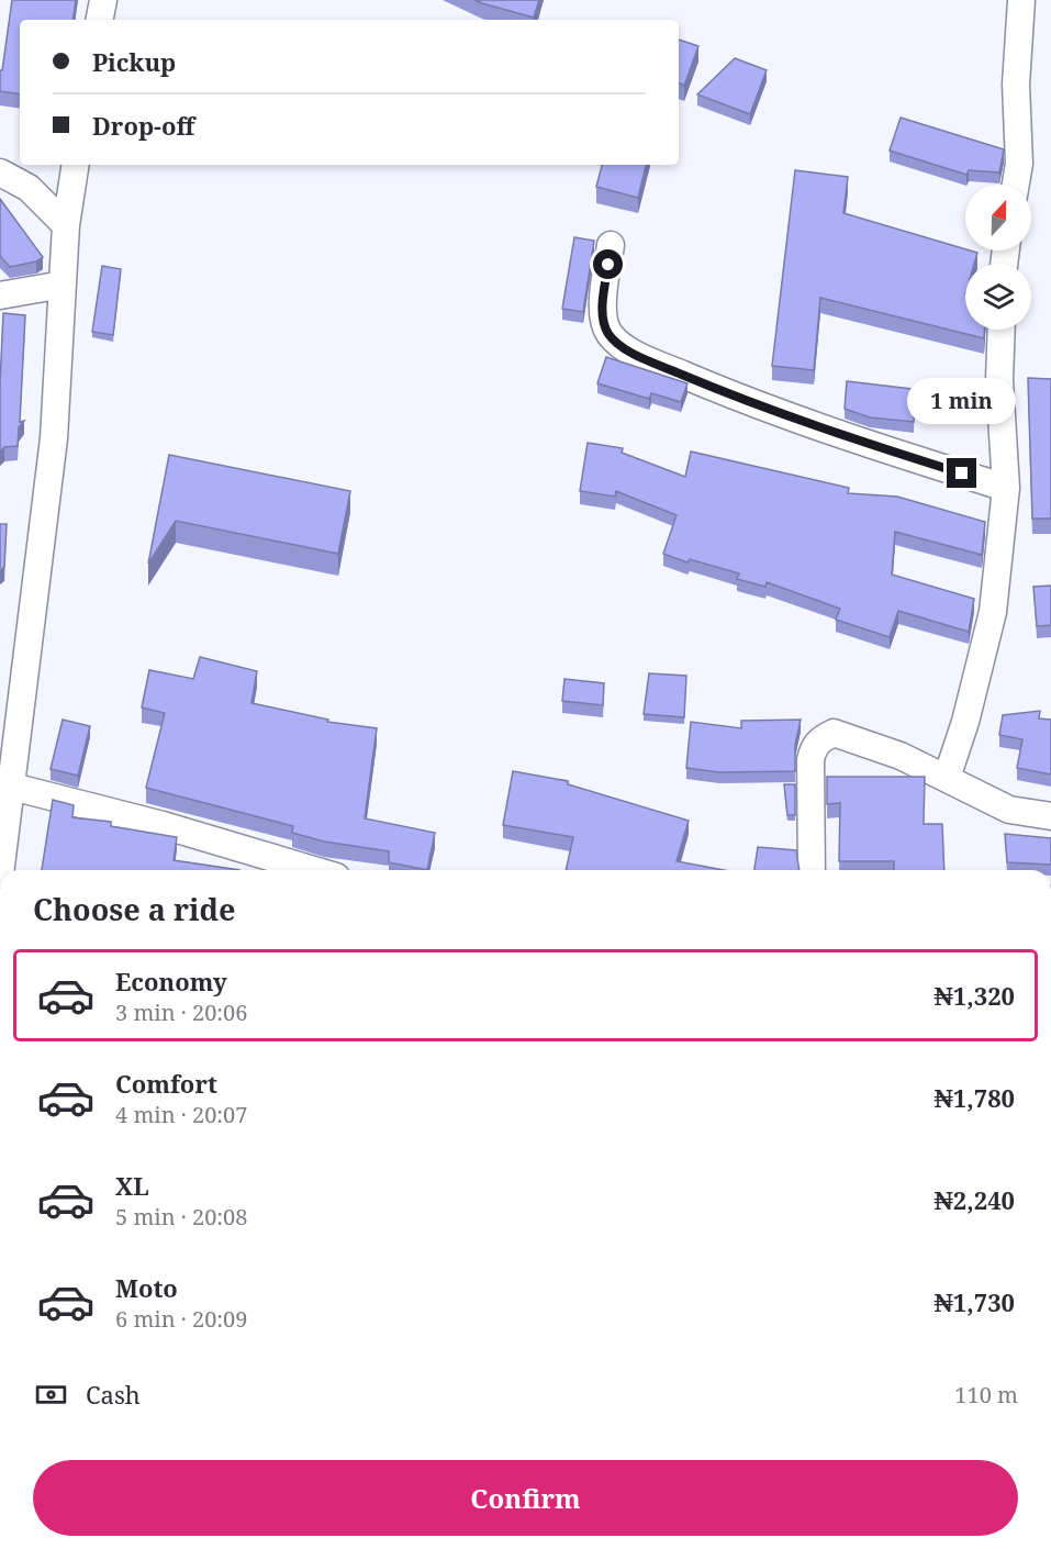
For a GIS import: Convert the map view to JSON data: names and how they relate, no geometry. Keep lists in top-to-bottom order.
{
  "north": "top",
  "page": {
    "banner": ["Pickup", "Drop-off"],
    "bubble": "1 min",
    "heading": "Choose a ride",
    "list": [
      {
        "name": "Economy",
        "note": "3 min · 20:06",
        "value": "₦1,320"
      },
      {
        "name": "Comfort",
        "note": "4 min · 20:07",
        "value": "₦1,780"
      },
      {
        "name": "XL",
        "note": "5 min · 20:08",
        "value": "₦2,240"
      },
      {
        "name": "Moto",
        "note": "6 min · 20:09",
        "value": "₦1,730"
      }
    ],
    "pay": ["Cash", "110 m"],
    "buttons": "Confirm"
  }
}
